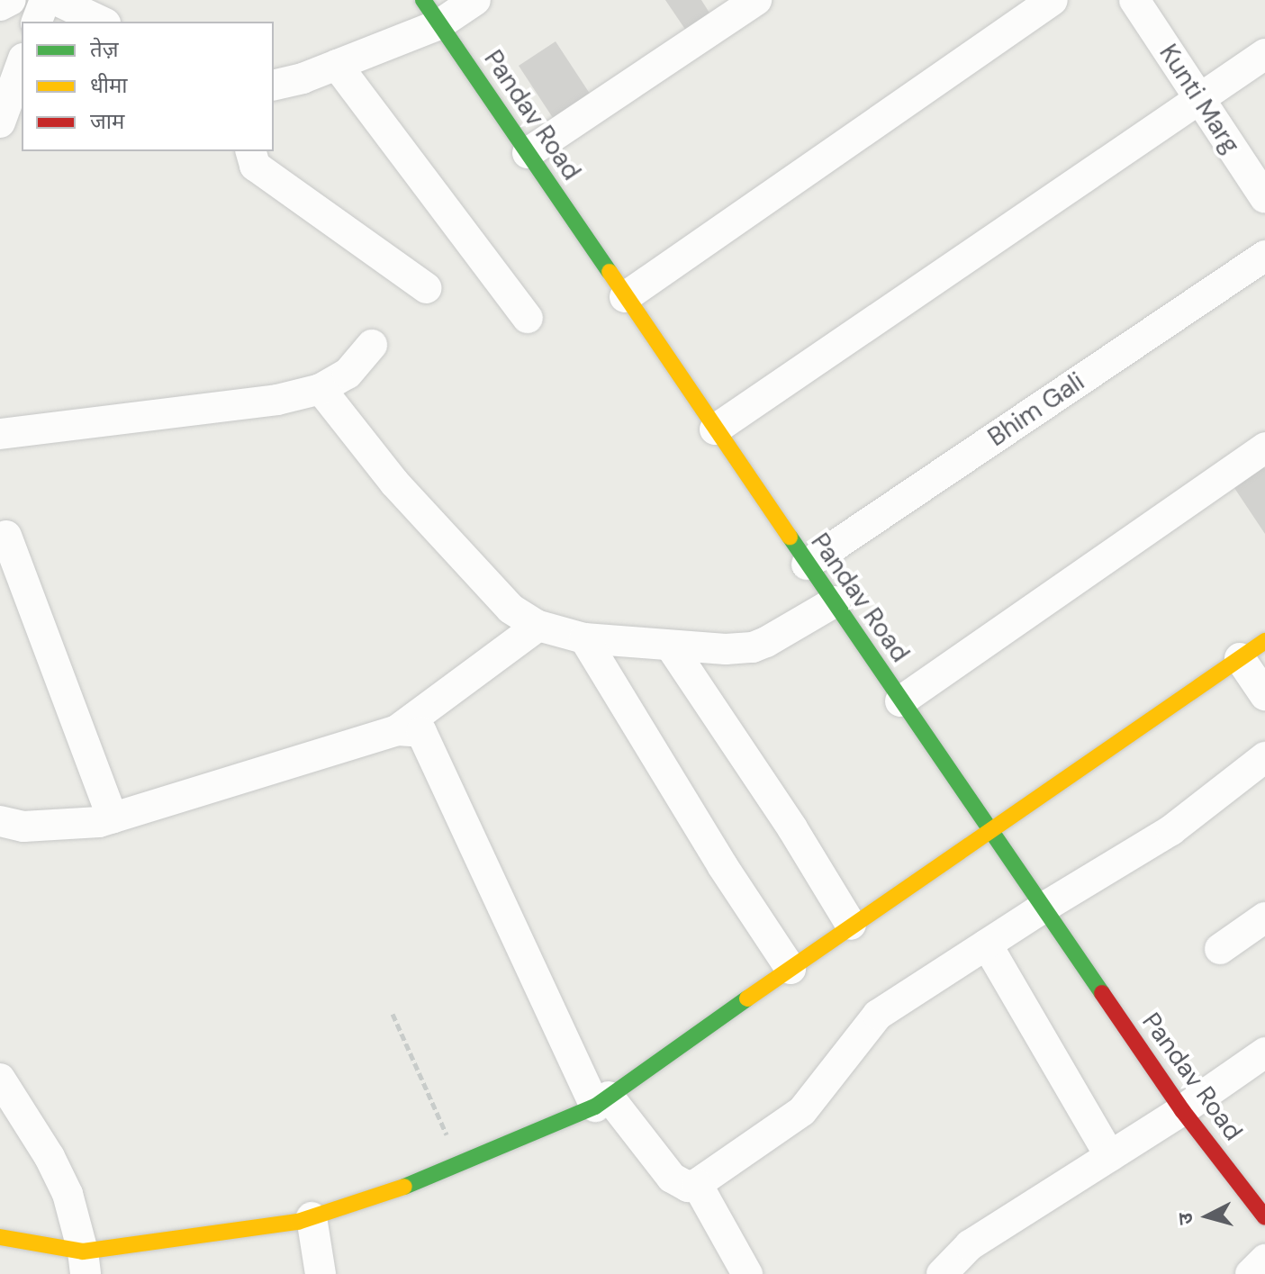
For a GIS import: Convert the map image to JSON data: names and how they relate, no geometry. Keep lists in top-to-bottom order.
{
  "streets": {
    "street": ["Kunti Marg", "Pandav Road", "Bhim Gali"]
  },
  "crossings": [
    ["Pandav Road", "Bhim Gali"]
  ],
  "legend": ["तेज़", "धीमा", "जाम"],
  "north": "left"
}
